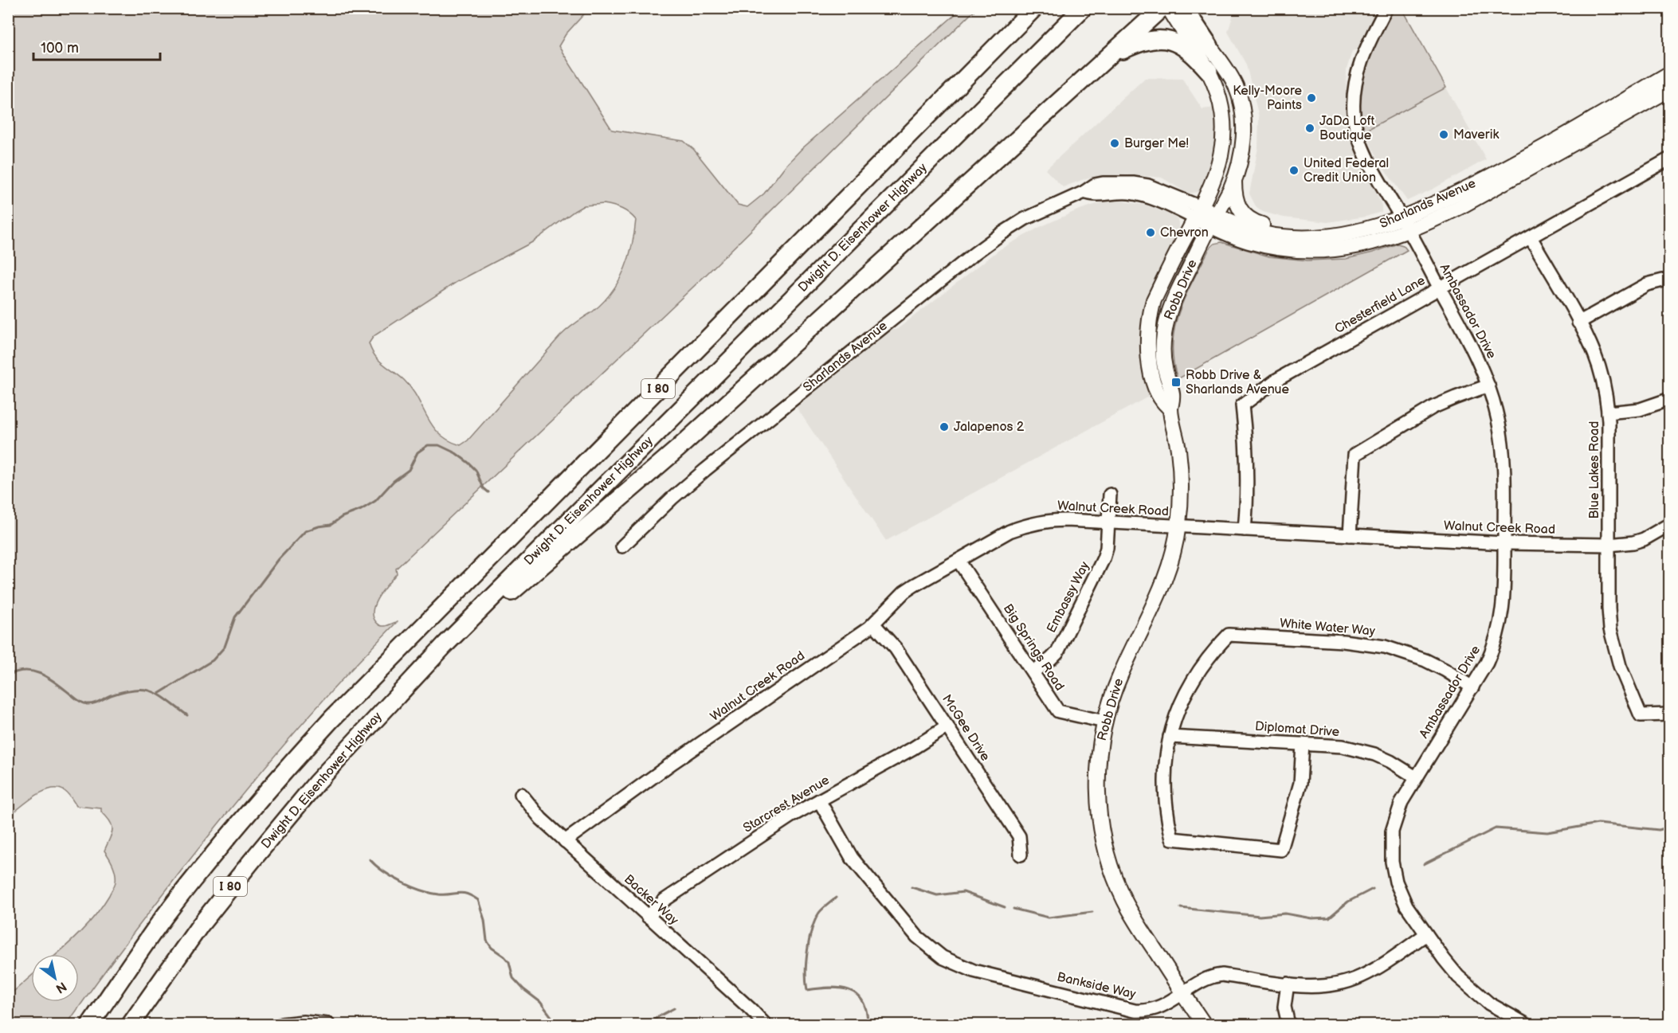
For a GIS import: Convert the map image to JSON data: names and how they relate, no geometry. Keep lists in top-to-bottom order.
{
  "streets": {
    "highway": ["Dwight D. Eisenhower Highway", "I 80"],
    "main road": ["Sharlands Avenue", "Robb Drive"],
    "street": [
      "Chesterfield Lane",
      "Ambassador Drive",
      "Blue Lakes Road",
      "Walnut Creek Road",
      "Embassy Way",
      "White Water Way",
      "Big Springs Road",
      "McGee Drive",
      "Diplomat Drive",
      "Starcrest Avenue",
      "Backer Way",
      "Bankside Way"
    ]
  },
  "crossings": [
    ["Sharlands Avenue", "Robb Drive"],
    ["Sharlands Avenue", "Ambassador Drive"],
    ["Robb Drive", "Walnut Creek Road"],
    ["Robb Drive", "Big Springs Road"],
    ["Robb Drive", "Bankside Way"],
    ["Chesterfield Lane", "Ambassador Drive"],
    ["Chesterfield Lane", "Blue Lakes Road"],
    ["Chesterfield Lane", "Walnut Creek Road"],
    ["Ambassador Drive", "Walnut Creek Road"],
    ["Ambassador Drive", "White Water Way"],
    ["Ambassador Drive", "Diplomat Drive"],
    ["Ambassador Drive", "Bankside Way"],
    ["Blue Lakes Road", "Walnut Creek Road"],
    ["Walnut Creek Road", "Embassy Way"],
    ["Walnut Creek Road", "Big Springs Road"],
    ["Walnut Creek Road", "McGee Drive"],
    ["Walnut Creek Road", "Backer Way"],
    ["Embassy Way", "Big Springs Road"],
    ["White Water Way", "Diplomat Drive"],
    ["McGee Drive", "Starcrest Avenue"],
    ["Starcrest Avenue", "Backer Way"],
    ["Starcrest Avenue", "Bankside Way"]
  ],
  "places": {
    "other": [
      "Kelly-Moore Paints",
      "JaDa Loft Boutique",
      "Maverik",
      "Burger Me!",
      "United Federal Credit Union",
      "Chevron",
      "Jalapenos 2"
    ],
    "transit": ["Robb Drive & Sharlands Avenue"]
  },
  "scale_bar": "100 m",
  "north": "bottom right"
}
